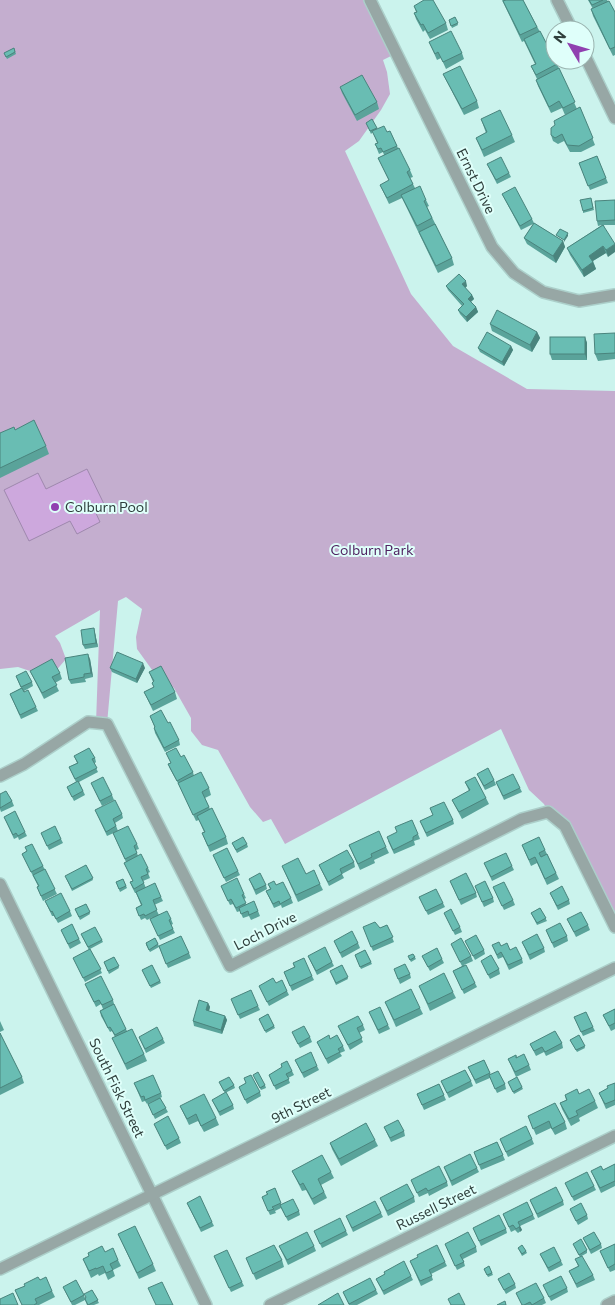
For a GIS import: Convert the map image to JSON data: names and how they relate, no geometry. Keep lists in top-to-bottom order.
{
  "streets": {
    "street": [
      "Ernst Drive",
      "Loch Drive",
      "South Fisk Street",
      "9th Street",
      "Russell Street"
    ]
  },
  "crossings": [
    ["South Fisk Street", "9th Street"]
  ],
  "parks": ["Colburn Park"],
  "places": ["Colburn Pool"],
  "north": "top left"
}
